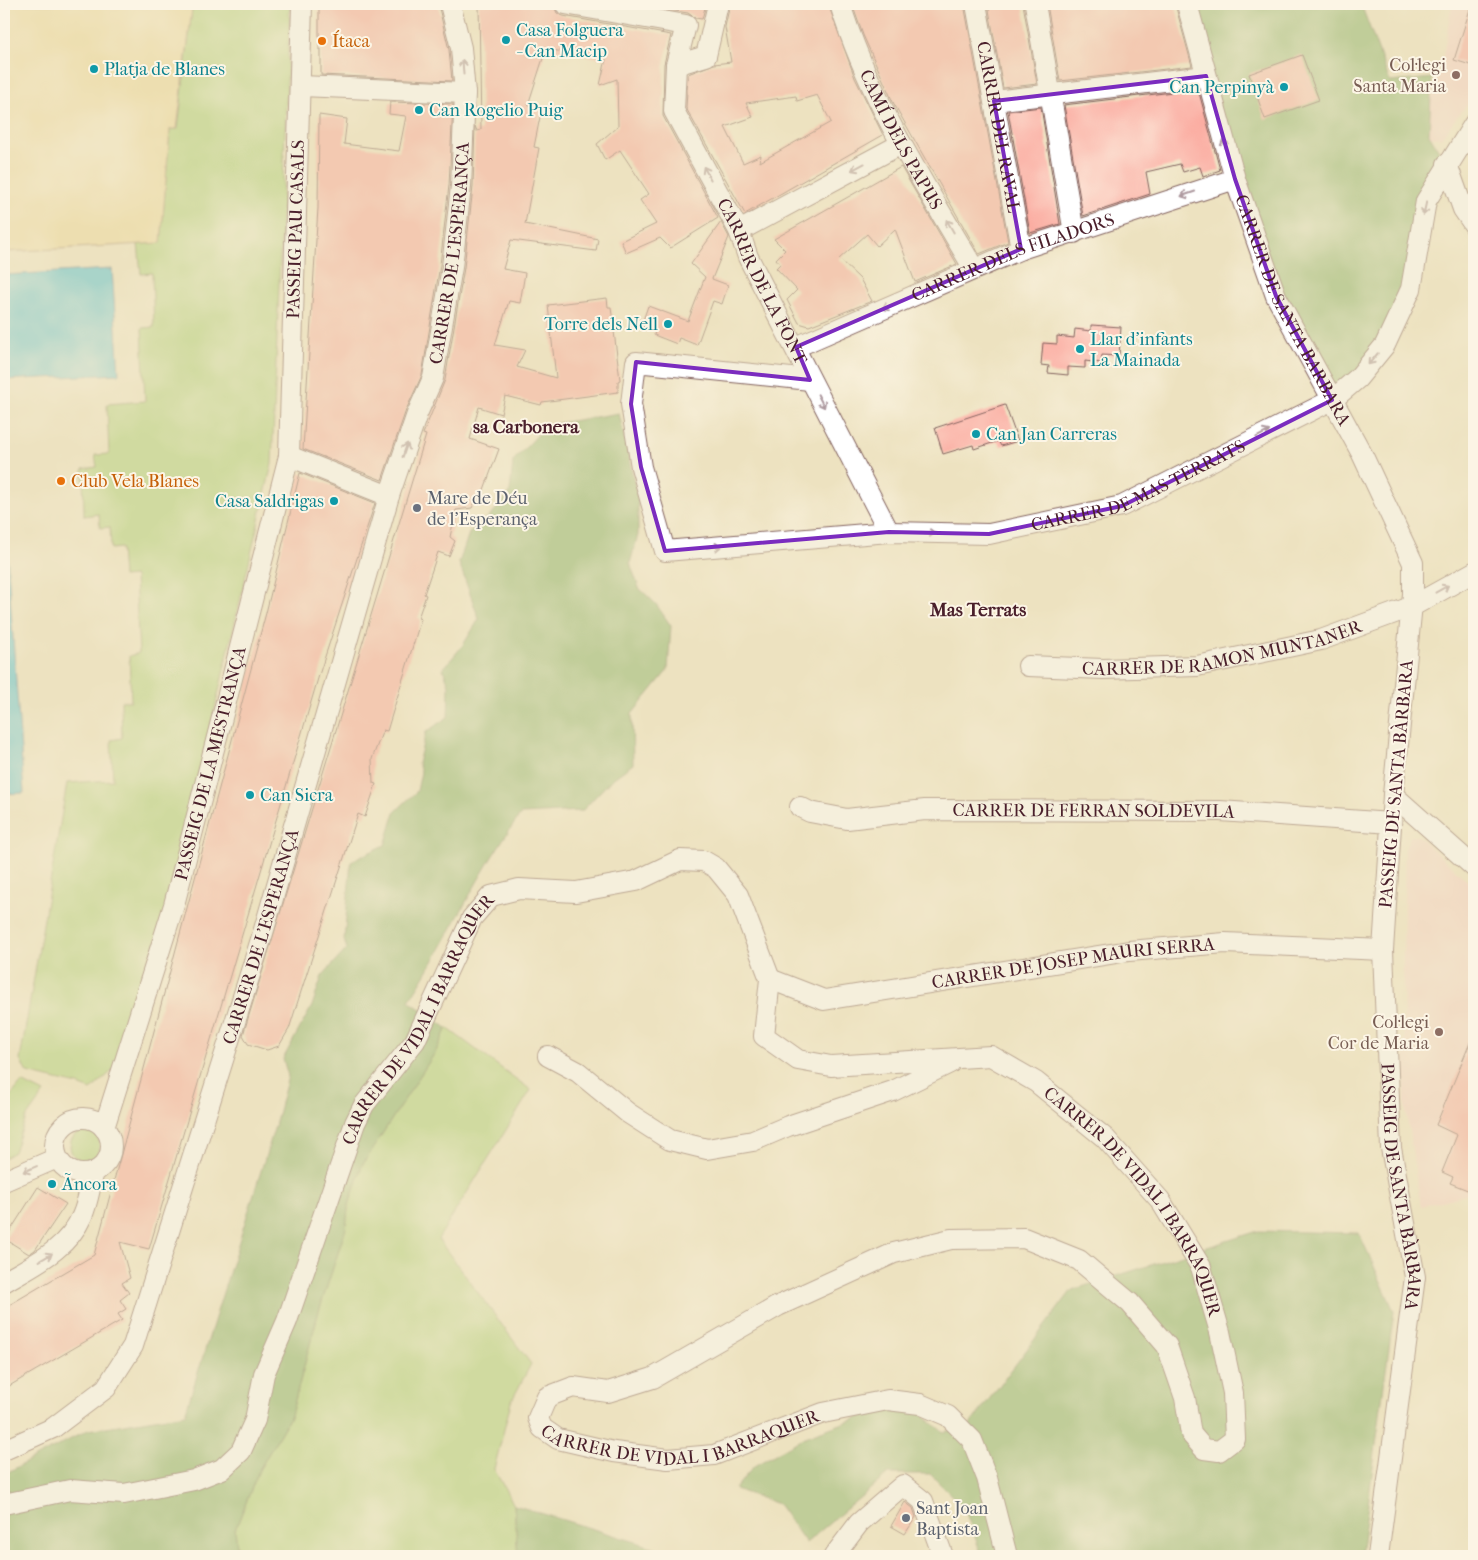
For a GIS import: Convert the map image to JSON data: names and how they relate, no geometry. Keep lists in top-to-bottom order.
{
  "streets": {
    "street": [
      "CARRER DEL RAVAL",
      "CAMÍ DELS PAPUS",
      "PASSEIG PAU CASALS",
      "CARRER DE L'ESPERANÇA",
      "CARRER DELS FILADORS",
      "CARRER DE LA FONT",
      "CARRER DE SANTA BARBARA",
      "CARRER DE MAS TERRATS",
      "CARRER DE RAMON MUNTANER",
      "PASSEIG DE LA MESTRANÇA",
      "PASSEIG DE SANTA BÀRBARA",
      "CARRER DE FERRAN SOLDEVILA",
      "CARRER DE JOSEP MAURI SERRA",
      "CARRER DE VIDAL I BARRAQUER"
    ]
  },
  "crossings": [
    ["CARRER DEL RAVAL", "CARRER DELS FILADORS"],
    ["CAMÍ DELS PAPUS", "CARRER DELS FILADORS"],
    ["PASSEIG PAU CASALS", "PASSEIG DE LA MESTRANÇA"],
    ["CARRER DELS FILADORS", "CARRER DE LA FONT"],
    ["CARRER DELS FILADORS", "CARRER DE SANTA BARBARA"],
    ["CARRER DE LA FONT", "CARRER DE MAS TERRATS"],
    ["CARRER DE SANTA BARBARA", "CARRER DE MAS TERRATS"],
    ["CARRER DE SANTA BARBARA", "CARRER DE RAMON MUNTANER"],
    ["CARRER DE SANTA BARBARA", "PASSEIG DE SANTA BÀRBARA"],
    ["CARRER DE RAMON MUNTANER", "PASSEIG DE SANTA BÀRBARA"],
    ["PASSEIG DE SANTA BÀRBARA", "CARRER DE FERRAN SOLDEVILA"],
    ["PASSEIG DE SANTA BÀRBARA", "CARRER DE JOSEP MAURI SERRA"],
    ["CARRER DE JOSEP MAURI SERRA", "CARRER DE VIDAL I BARRAQUER"]
  ],
  "districts": ["sa Carbonera", "Mas Terrats"],
  "places": [
    "Casa Folguera - Can Macip",
    "Ítaca",
    "Platja de Blanes",
    "Col·legi Santa Maria",
    "Can Perpinyà",
    "Can Rogelio Puig",
    "Torre dels Nell",
    "Llar d'infants La Mainada",
    "Can Jan Carreras",
    "Club Vela Blanes",
    "Casa Saldrigas",
    "Mare de Déu de l'Esperança",
    "Can Sicra",
    "Col·legi Cor de Maria",
    "Ãncora",
    "Sant Joan Baptista"
  ]
}
